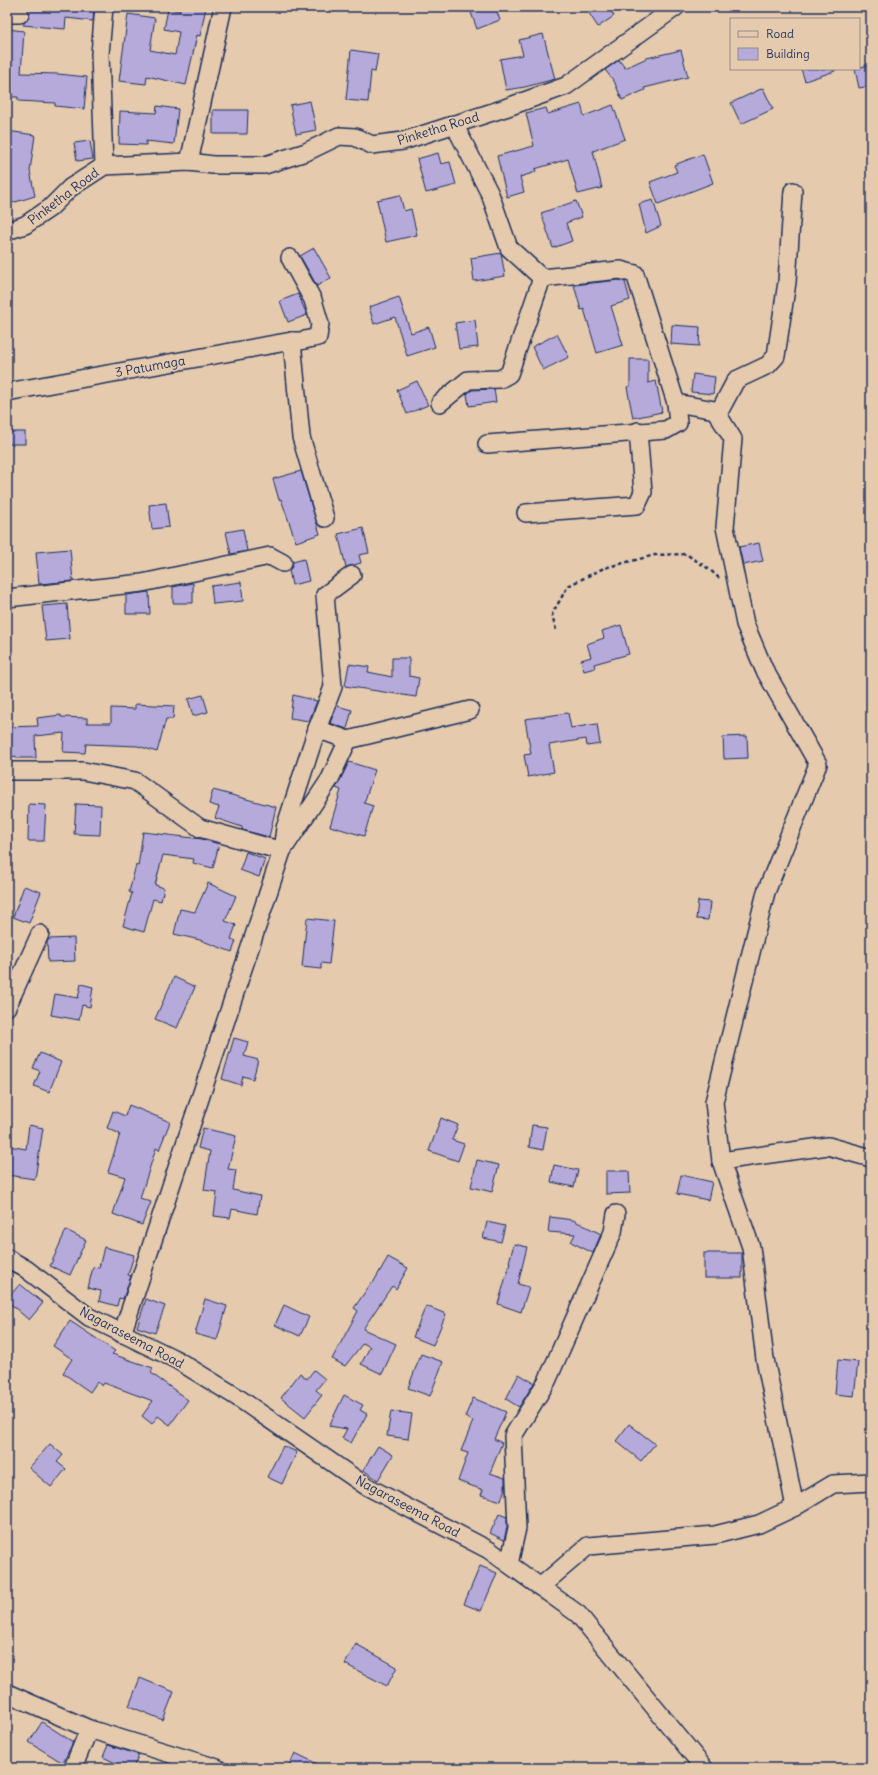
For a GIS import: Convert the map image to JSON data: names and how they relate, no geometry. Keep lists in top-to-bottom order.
{
  "streets": {
    "street": ["Pinketha Road", "3 Patumaga", "Nagaraseema Road"]
  },
  "legend": ["Road", "Building"]
}
